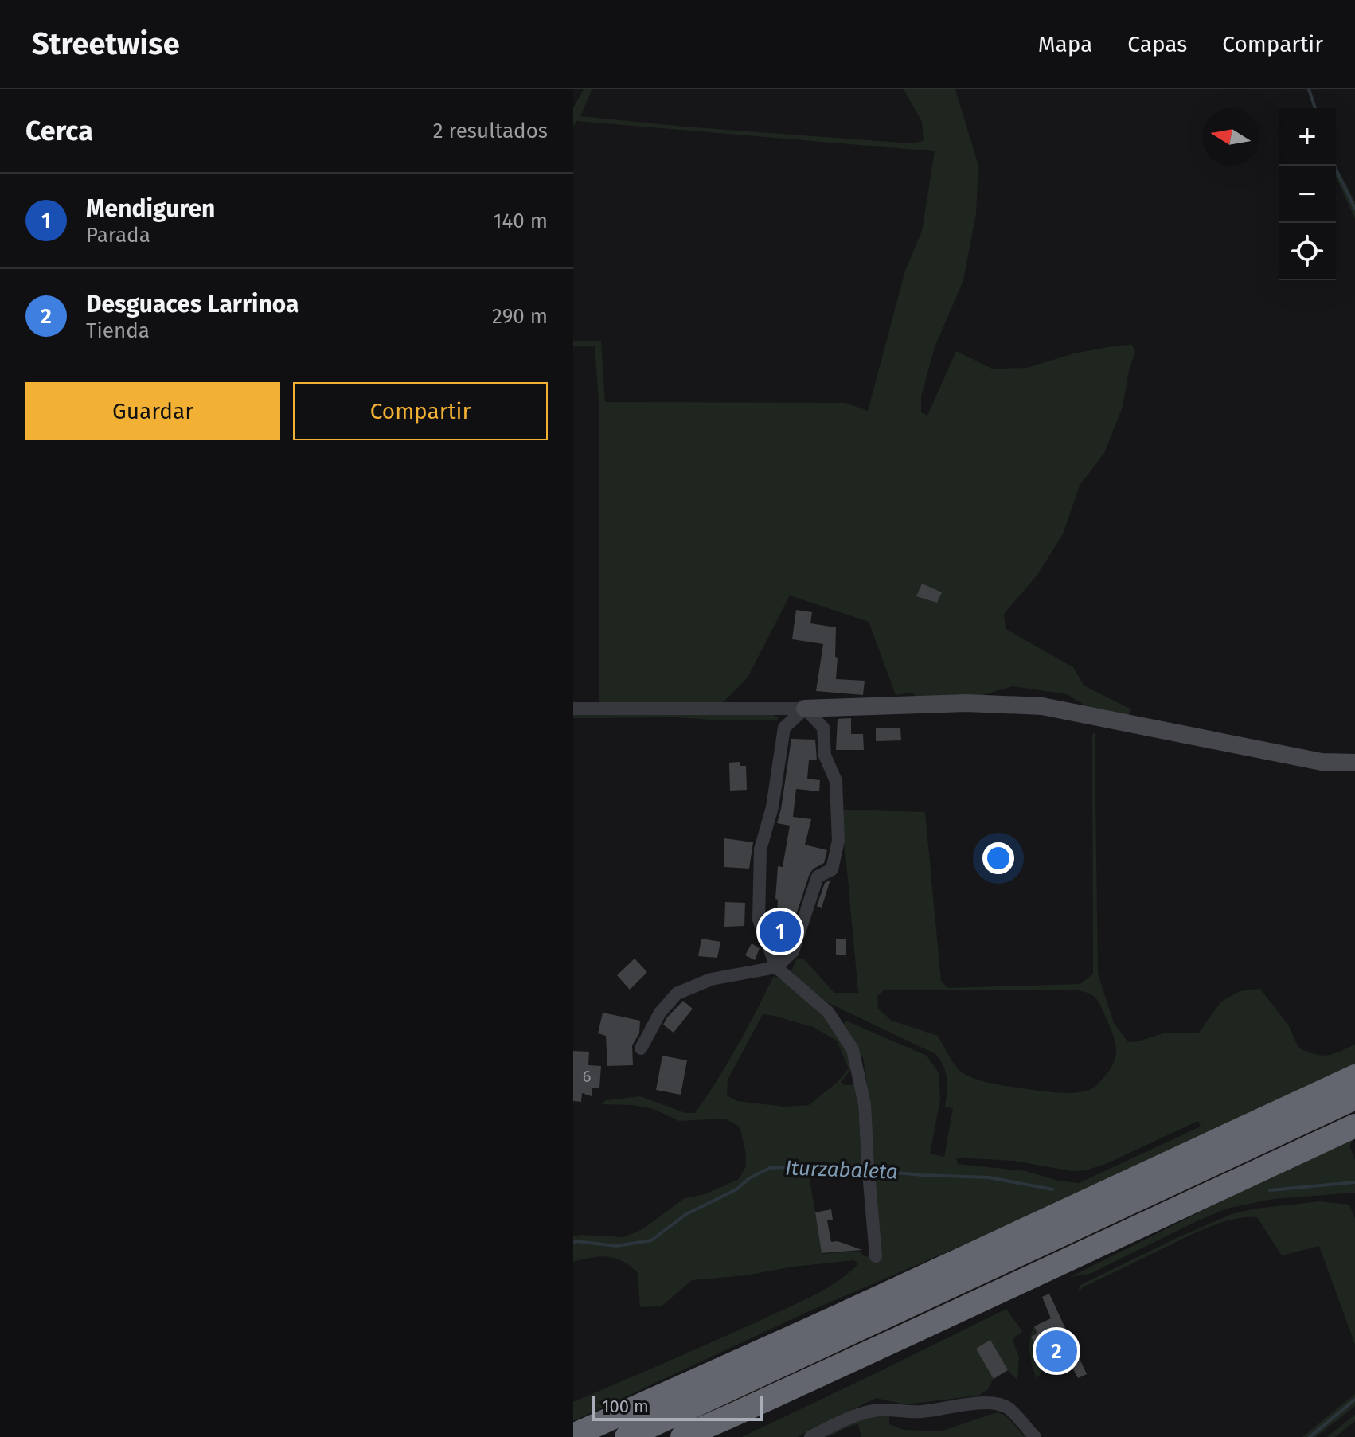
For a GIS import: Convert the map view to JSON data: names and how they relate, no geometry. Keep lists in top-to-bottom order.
{
  "water": ["Iturzabaleta"],
  "house_numbers": ["6"],
  "scale_bar": "100 m",
  "north": "left",
  "page": {
    "header": "Streetwise",
    "nav": ["Mapa", "Capas", "Compartir"],
    "heading": ["Cerca", "2 resultados"],
    "map_buttons": ["+", "−"],
    "list": [
      {
        "mark": "1",
        "name": "Mendiguren",
        "note": "Parada",
        "value": "140 m"
      },
      {
        "mark": "2",
        "name": "Desguaces Larrinoa",
        "note": "Tienda",
        "value": "290 m"
      }
    ],
    "buttons": ["Guardar", "Compartir"],
    "pins": ["1", "2"],
    "scale": "100 m"
  }
}
